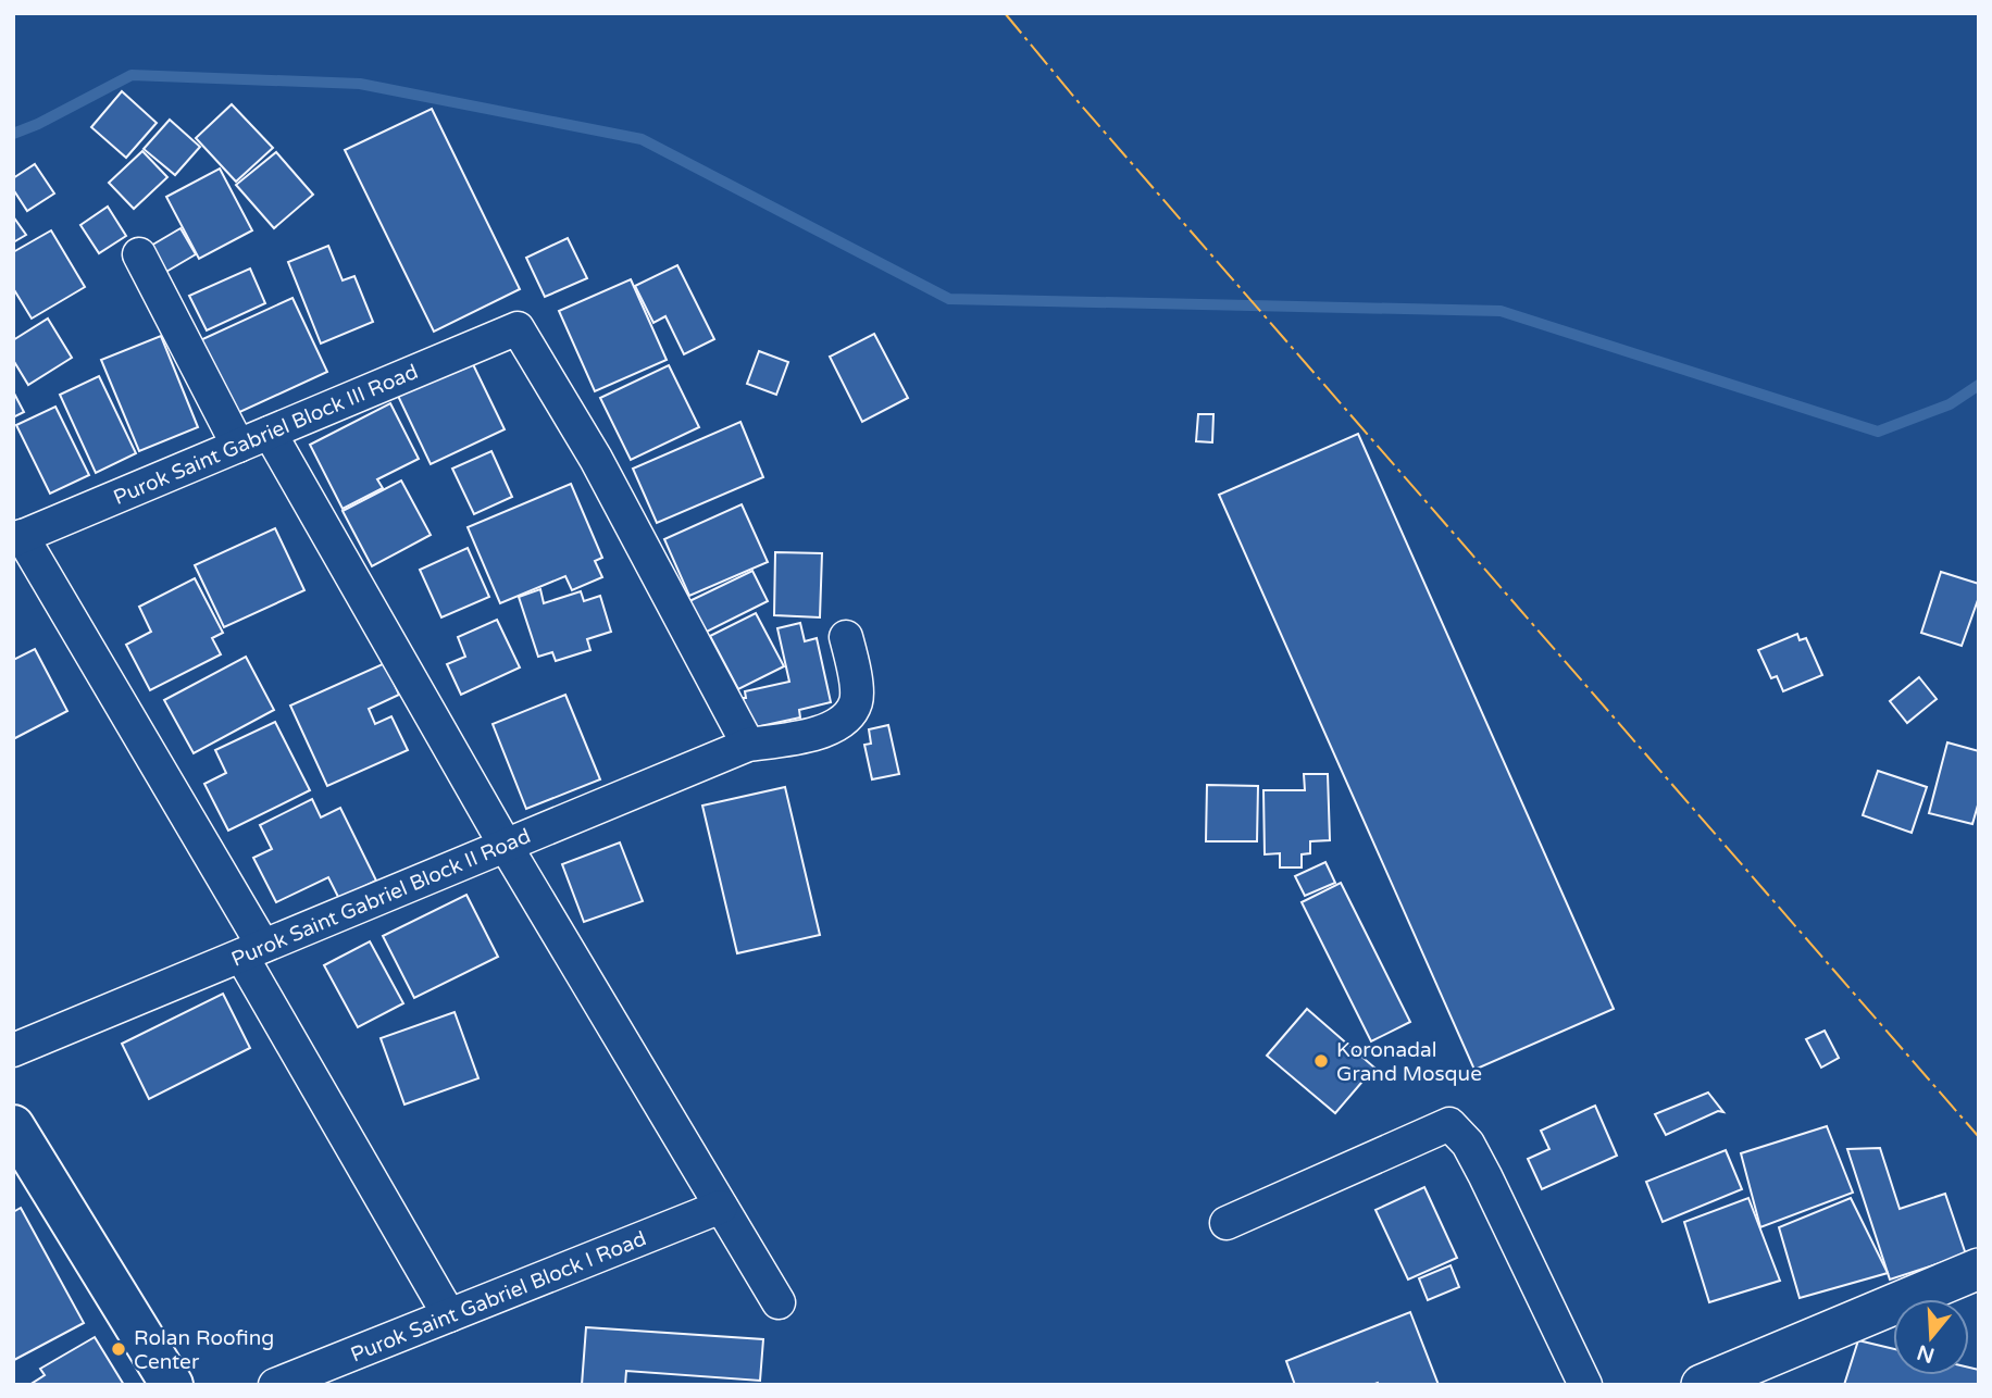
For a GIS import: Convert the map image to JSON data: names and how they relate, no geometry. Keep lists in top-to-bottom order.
{
  "streets": {
    "street": ["Purok Saint Gabriel Block III Road", "Purok Saint Gabriel Block II Road", "Purok Saint Gabriel Block I Road"]
  },
  "crossings": [
    ["Purok Saint Gabriel Block III Road", "Purok Saint Gabriel Block II Road"]
  ],
  "places": ["Koronadal Grand Mosque", "Rolan Roofing Center"],
  "north": "bottom"
}
